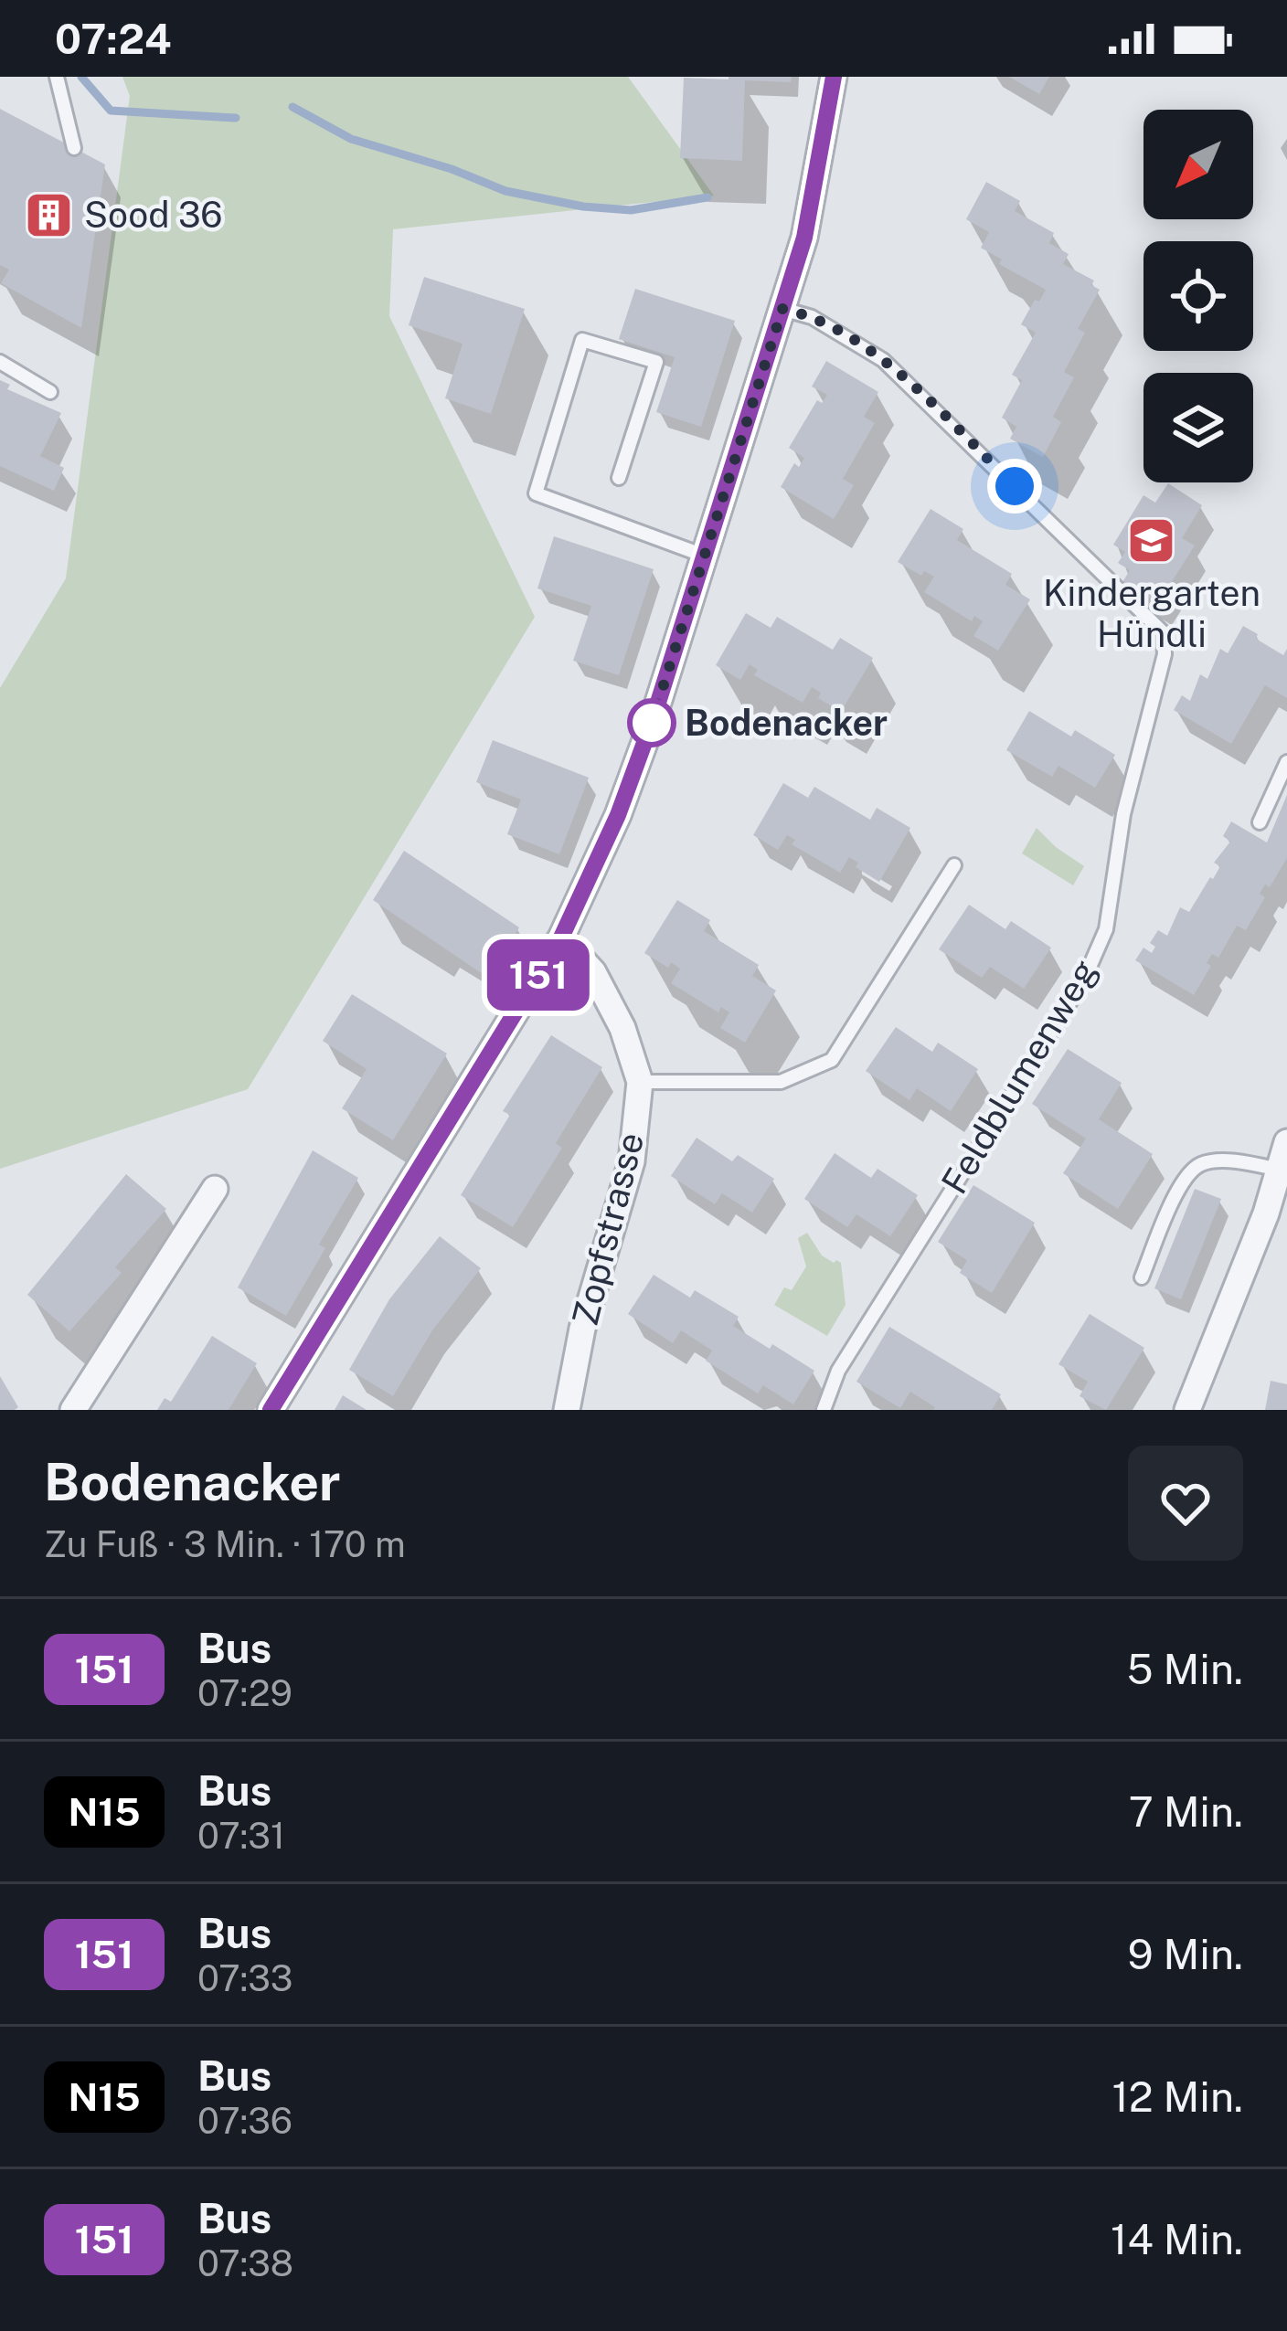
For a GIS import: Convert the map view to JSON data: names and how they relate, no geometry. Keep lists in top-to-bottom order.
{
  "streets": {
    "street": ["Zopfstrasse"],
    "lane": ["Feldblumenweg"]
  },
  "places": {
    "building": ["Sood 36"],
    "school or university": ["Kindergarten Hündli"],
    "other": ["Bodenacker"]
  },
  "lines": ["bus line 151"],
  "north": "bottom left",
  "page": {
    "status": "07:24",
    "on_map": "151",
    "heading": ["Bodenacker", "Zu Fuß · 3 Min. · 170 m"],
    "list": [
      {
        "mark": "151",
        "name": "Bus",
        "note": "07:29",
        "value": "5 Min."
      },
      {
        "mark": "N15",
        "name": "Bus",
        "note": "07:31",
        "value": "7 Min."
      },
      {
        "mark": "151",
        "name": "Bus",
        "note": "07:33",
        "value": "9 Min."
      },
      {
        "mark": "N15",
        "name": "Bus",
        "note": "07:36",
        "value": "12 Min."
      },
      {
        "mark": "151",
        "name": "Bus",
        "note": "07:38",
        "value": "14 Min."
      }
    ]
  }
}
